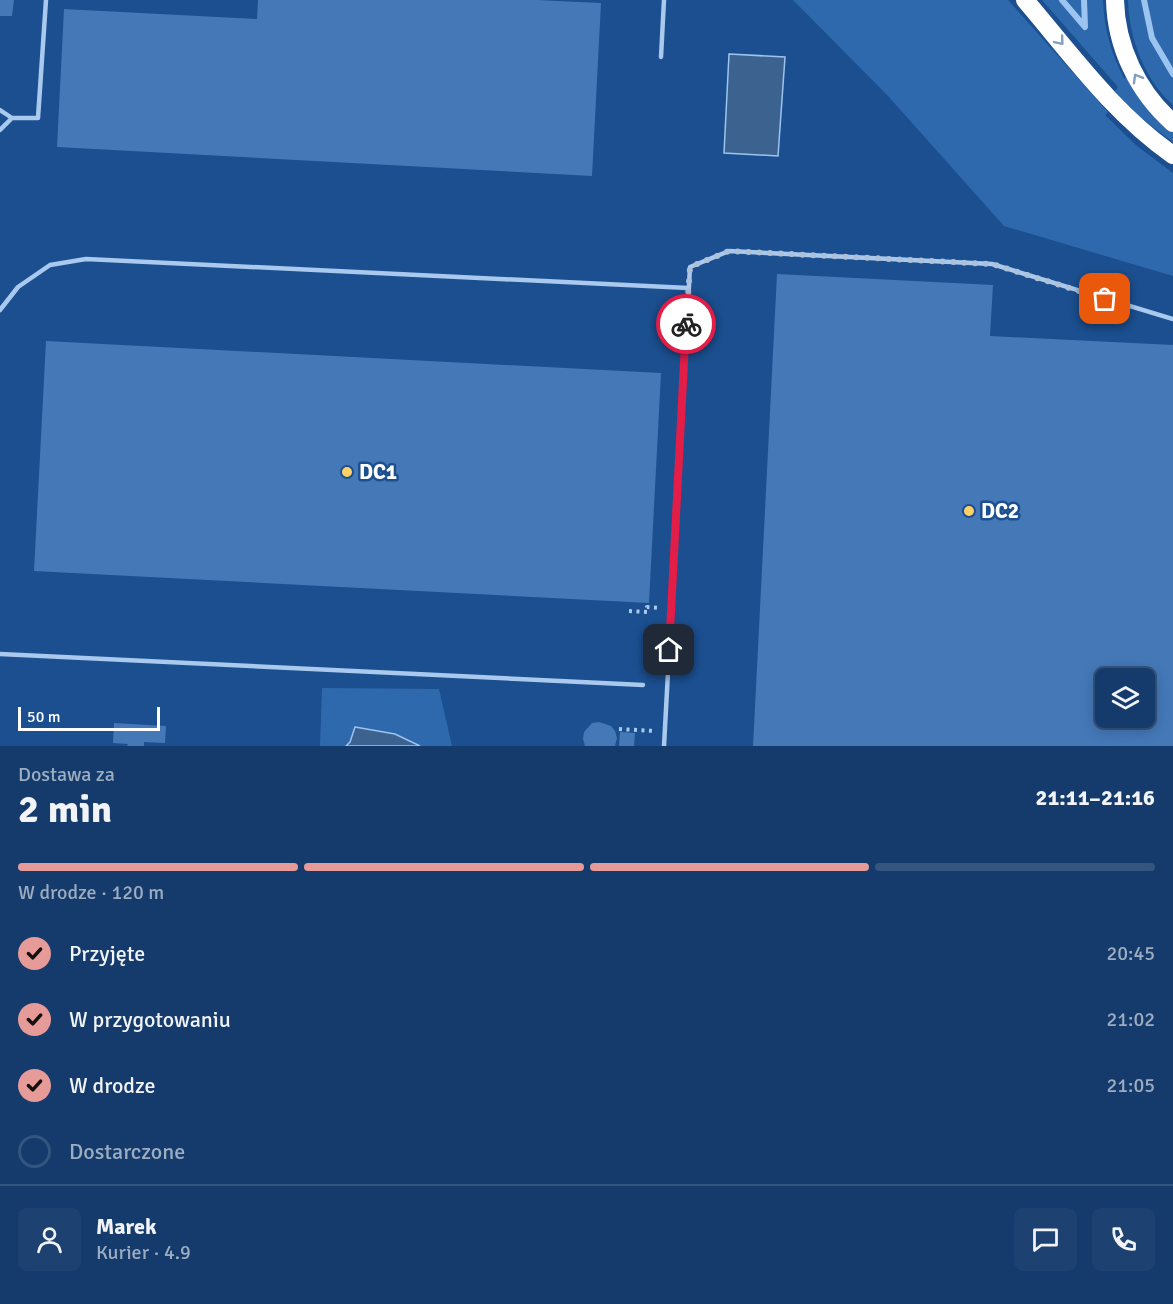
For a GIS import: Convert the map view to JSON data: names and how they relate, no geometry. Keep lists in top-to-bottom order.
{
  "places": ["DC1", "DC2"],
  "scale_bar": "50 m",
  "page": {
    "scale": "50 m",
    "heading": ["2 min", "Dostawa za", "21:11–21:16"],
    "panel": ["Marek", "Kurier · 4.9"],
    "bar": "W drodze · 120 m",
    "list": [
      ["Przyjęte", "20:45"],
      ["W przygotowaniu", "21:02"],
      ["W drodze", "21:05"],
      "Dostarczone"
    ]
  }
}
